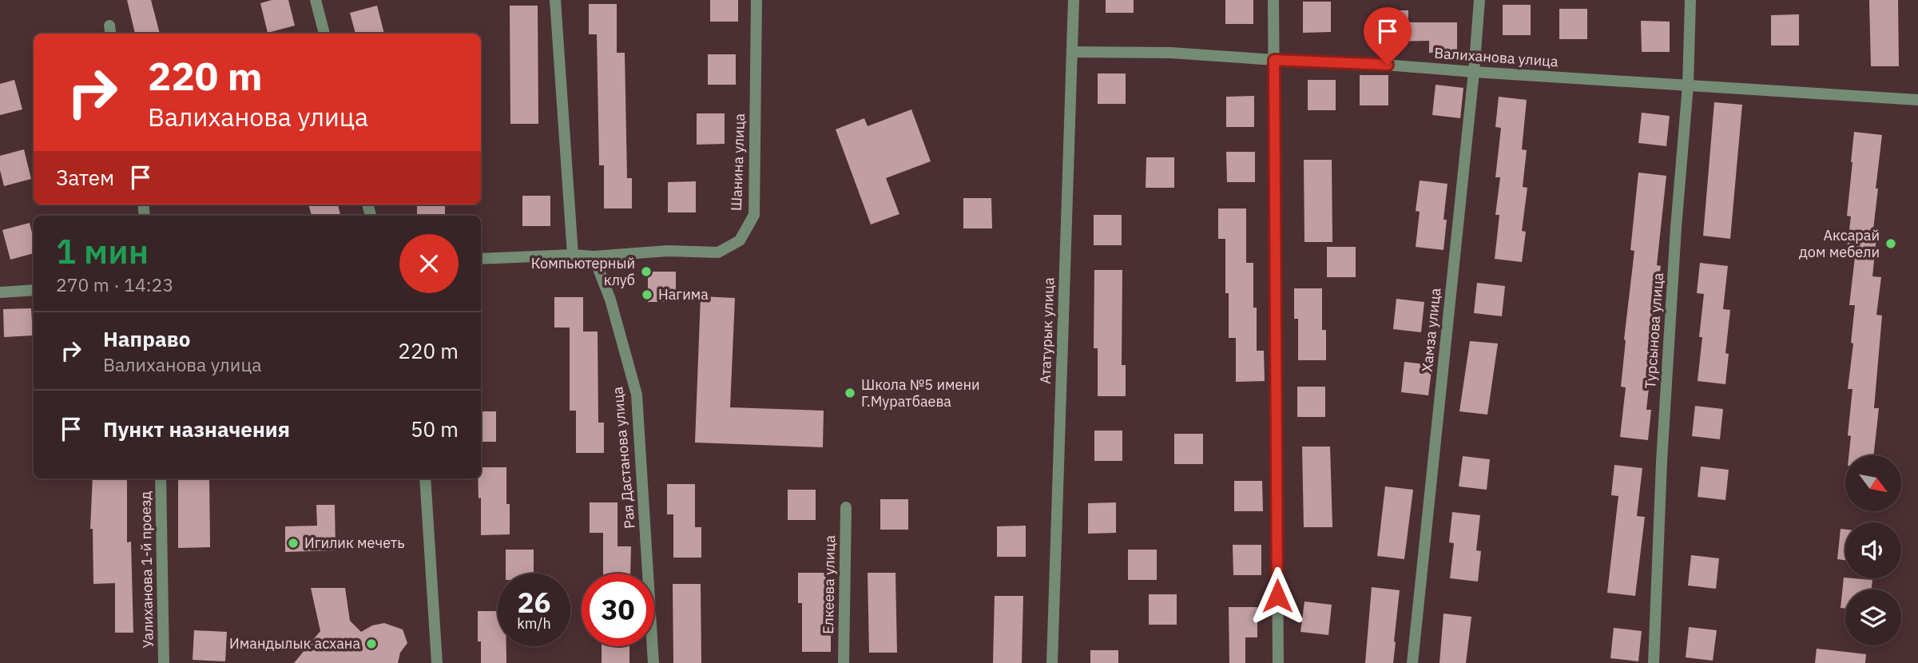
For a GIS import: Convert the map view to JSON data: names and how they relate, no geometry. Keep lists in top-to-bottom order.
{
  "streets": {
    "street": [
      "Валиханова улица",
      "Шанина улица",
      "Хамза улица",
      "Ататурык улица",
      "Турсынова улица",
      "Рая Дастанова улица",
      "Уалиханова 1-й проезд",
      "Елкеева улица"
    ]
  },
  "crossings": [
    ["Валиханова улица", "Хамза улица"],
    ["Валиханова улица", "Ататурык улица"],
    ["Валиханова улица", "Турсынова улица"],
    ["Шанина улица", "Рая Дастанова улица"]
  ],
  "places": [
    "Аксарай дом мебели",
    "Компьютерный клуб",
    "Нагима",
    "Школа №5 имени Г.Муратбаева",
    "Игилик мечеть",
    "Имандылык асхана"
  ],
  "north": "bottom right",
  "page": {
    "turn": ["220 m", "Валиханова улица"],
    "then": "Затем",
    "heading": ["1 мин", "270 m · 14:23"],
    "list": [
      {
        "name": "Направо",
        "note": "Валиханова улица",
        "value": "220 m"
      },
      {
        "name": "Пункт назначения",
        "value": "50 m"
      }
    ],
    "speed": "26 km/h",
    "limit": "30"
  }
}
